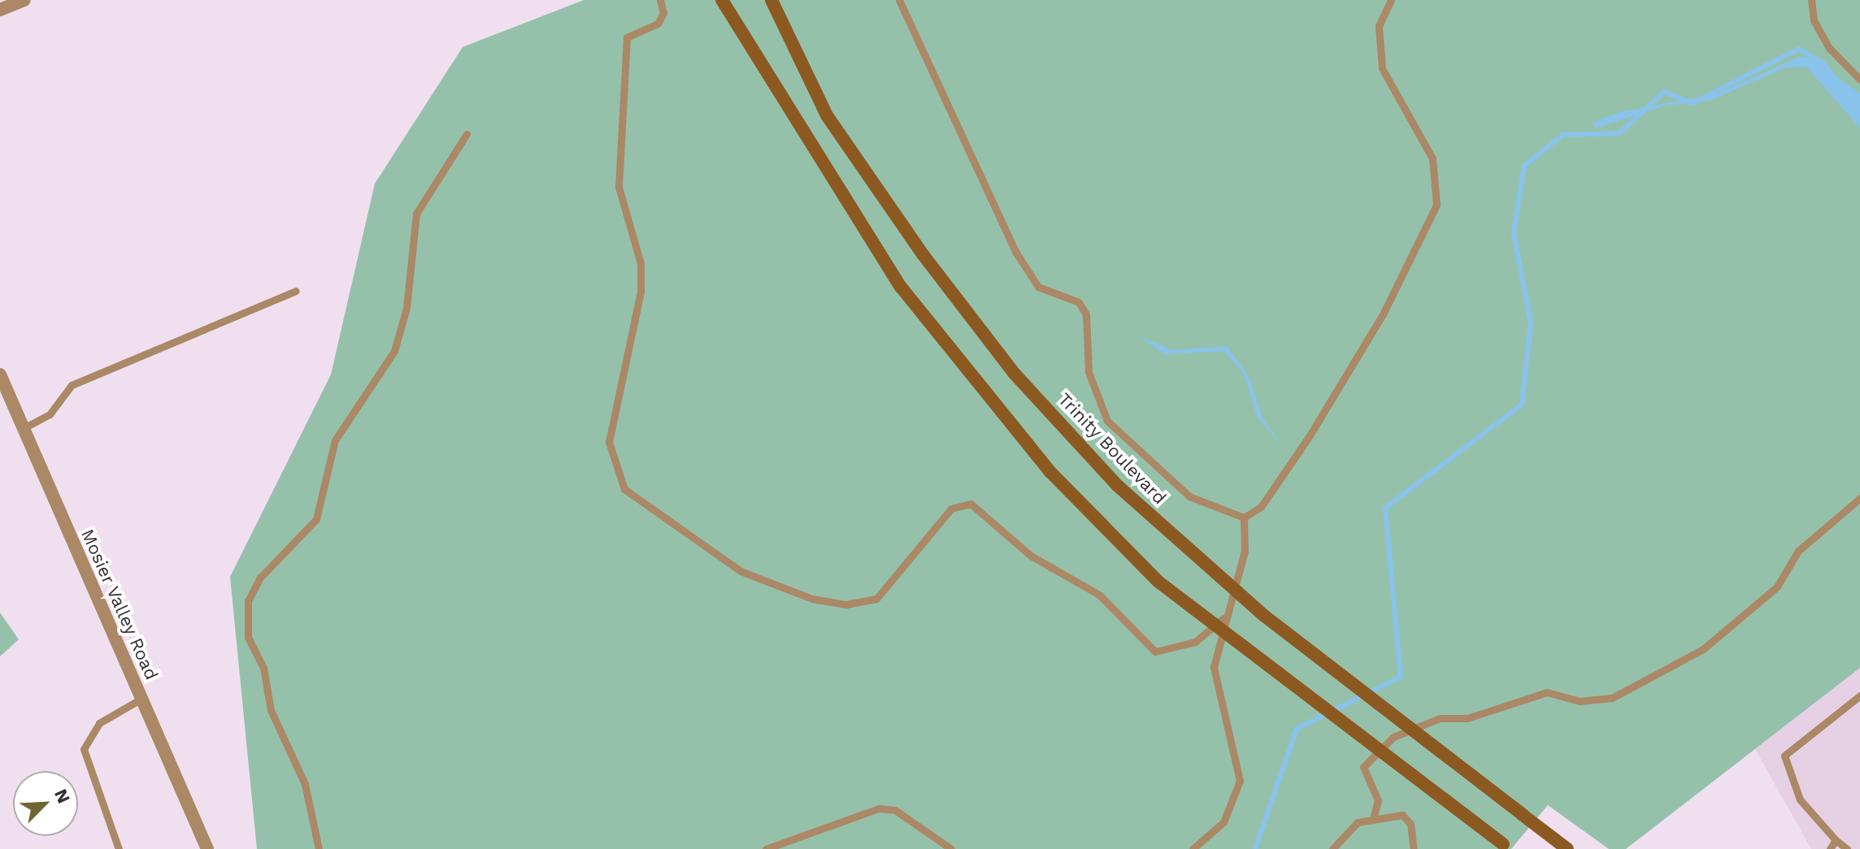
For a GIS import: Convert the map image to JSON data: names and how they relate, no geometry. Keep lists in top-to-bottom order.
{
  "streets": {
    "main road": ["Trinity Boulevard"],
    "street": ["Mosier Valley Road"]
  },
  "north": "top right"
}
